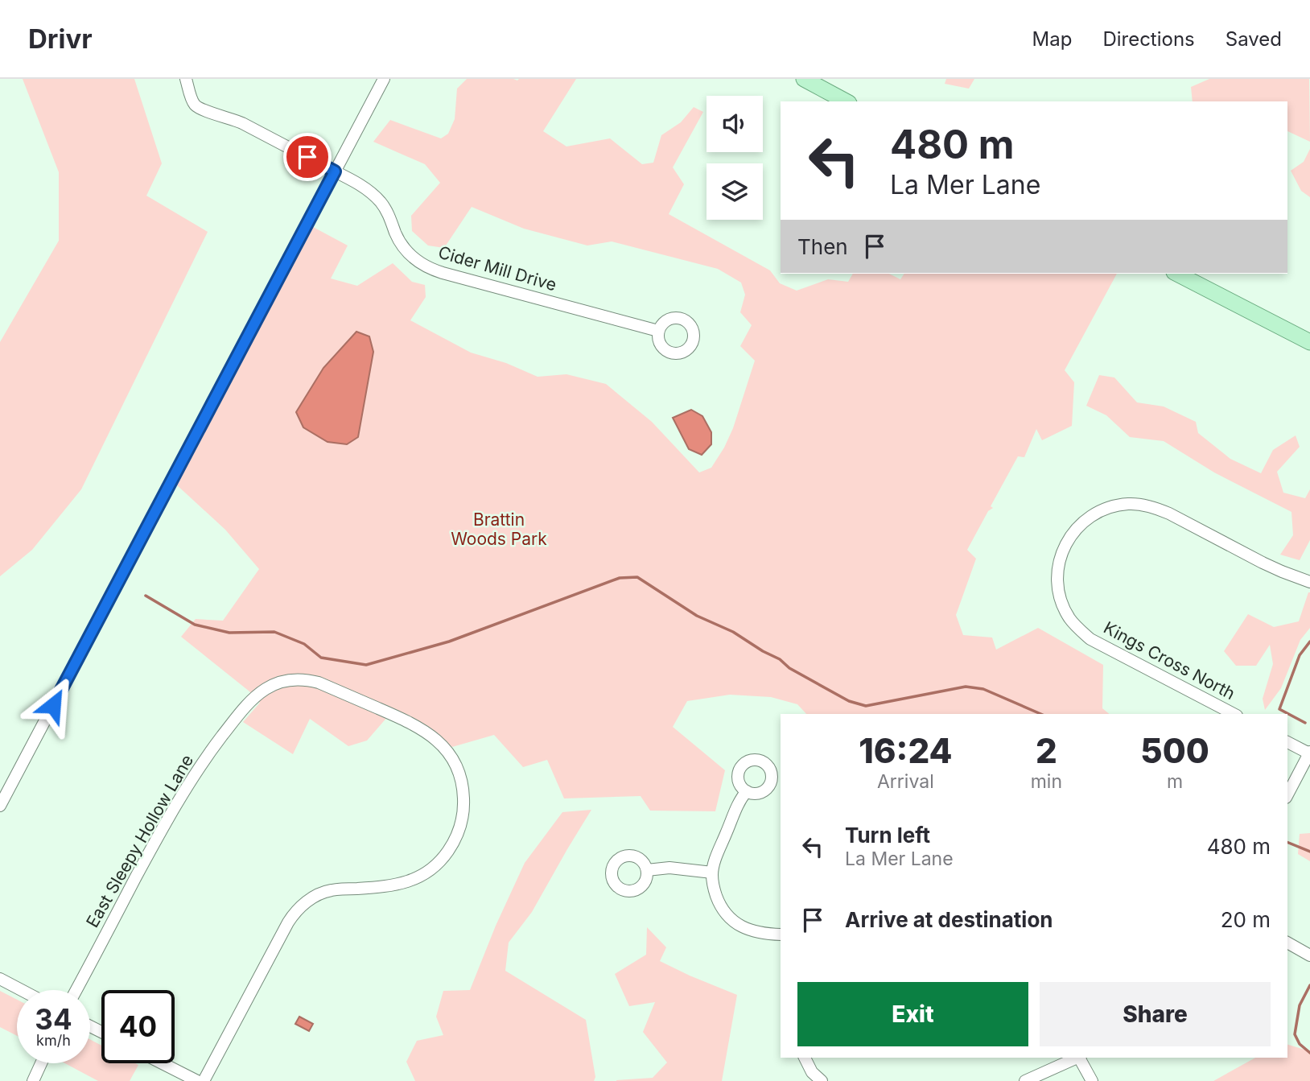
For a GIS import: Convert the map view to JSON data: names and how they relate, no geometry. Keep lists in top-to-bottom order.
{
  "streets": {
    "street": ["Cider Mill Drive", "Kings Cross North", "East Sleepy Hollow Lane"]
  },
  "parks": ["Brattin Woods Park"],
  "page": {
    "header": "Drivr",
    "nav": ["Map", "Directions", "Saved"],
    "turn": ["480 m", "La Mer Lane"],
    "then": "Then",
    "eta": [
      "16:24",
      "Arrival",
      "2",
      "min",
      "500",
      "m"
    ],
    "list": [
      {
        "name": "Turn left",
        "note": "La Mer Lane",
        "value": "480 m"
      },
      {
        "name": "Arrive at destination",
        "value": "20 m"
      }
    ],
    "buttons": ["Exit", "Share"],
    "speed": "34 km/h",
    "limit": "40"
  }
}
